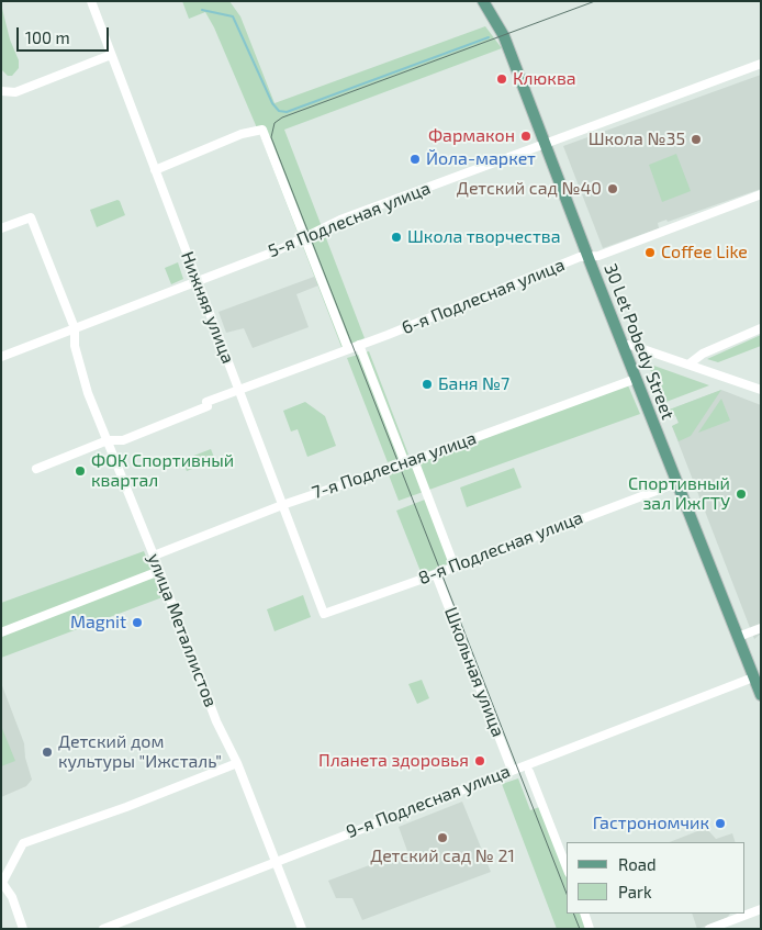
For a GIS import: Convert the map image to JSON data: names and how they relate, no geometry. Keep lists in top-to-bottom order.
{
  "streets": {
    "main road": ["30 Let Pobedy Street"],
    "street": [
      "5-я Подлесная улица",
      "6-я Подлесная улица",
      "Нижняя улица",
      "7-я Подлесная улица",
      "8-я Подлесная улица",
      "улица Металлистов",
      "Школьная улица",
      "9-я Подлесная улица"
    ]
  },
  "crossings": [
    ["5-я Подлесная улица", "Нижняя улица"],
    ["5-я Подлесная улица", "30 Let Pobedy Street"],
    ["5-я Подлесная улица", "улица Металлистов"],
    ["6-я Подлесная улица", "Нижняя улица"],
    ["6-я Подлесная улица", "30 Let Pobedy Street"],
    ["6-я Подлесная улица", "улица Металлистов"],
    ["Нижняя улица", "7-я Подлесная улица"],
    ["Нижняя улица", "8-я Подлесная улица"],
    ["30 Let Pobedy Street", "7-я Подлесная улица"],
    ["30 Let Pobedy Street", "8-я Подлесная улица"],
    ["30 Let Pobedy Street", "9-я Подлесная улица"],
    ["7-я Подлесная улица", "улица Металлистов"],
    ["8-я Подлесная улица", "Школьная улица"],
    ["улица Металлистов", "9-я Подлесная улица"],
    ["Школьная улица", "9-я Подлесная улица"]
  ],
  "places": [
    "Клюква",
    "Фармакон",
    "Школа №35",
    "Йола-маркет",
    "Детский сад №40",
    "Школа творчества",
    "Coffee Like",
    "Баня №7",
    "ФОК Спортивный квартал",
    "Спортивный зал ИжГТУ",
    "Magnit",
    "Детский дом культуры \"Ижсталь\"",
    "Планета здоровья",
    "Гастрономчик",
    "Детский сад № 21"
  ],
  "legend": ["Road", "Park"],
  "scale_bar": "100 m"
}
